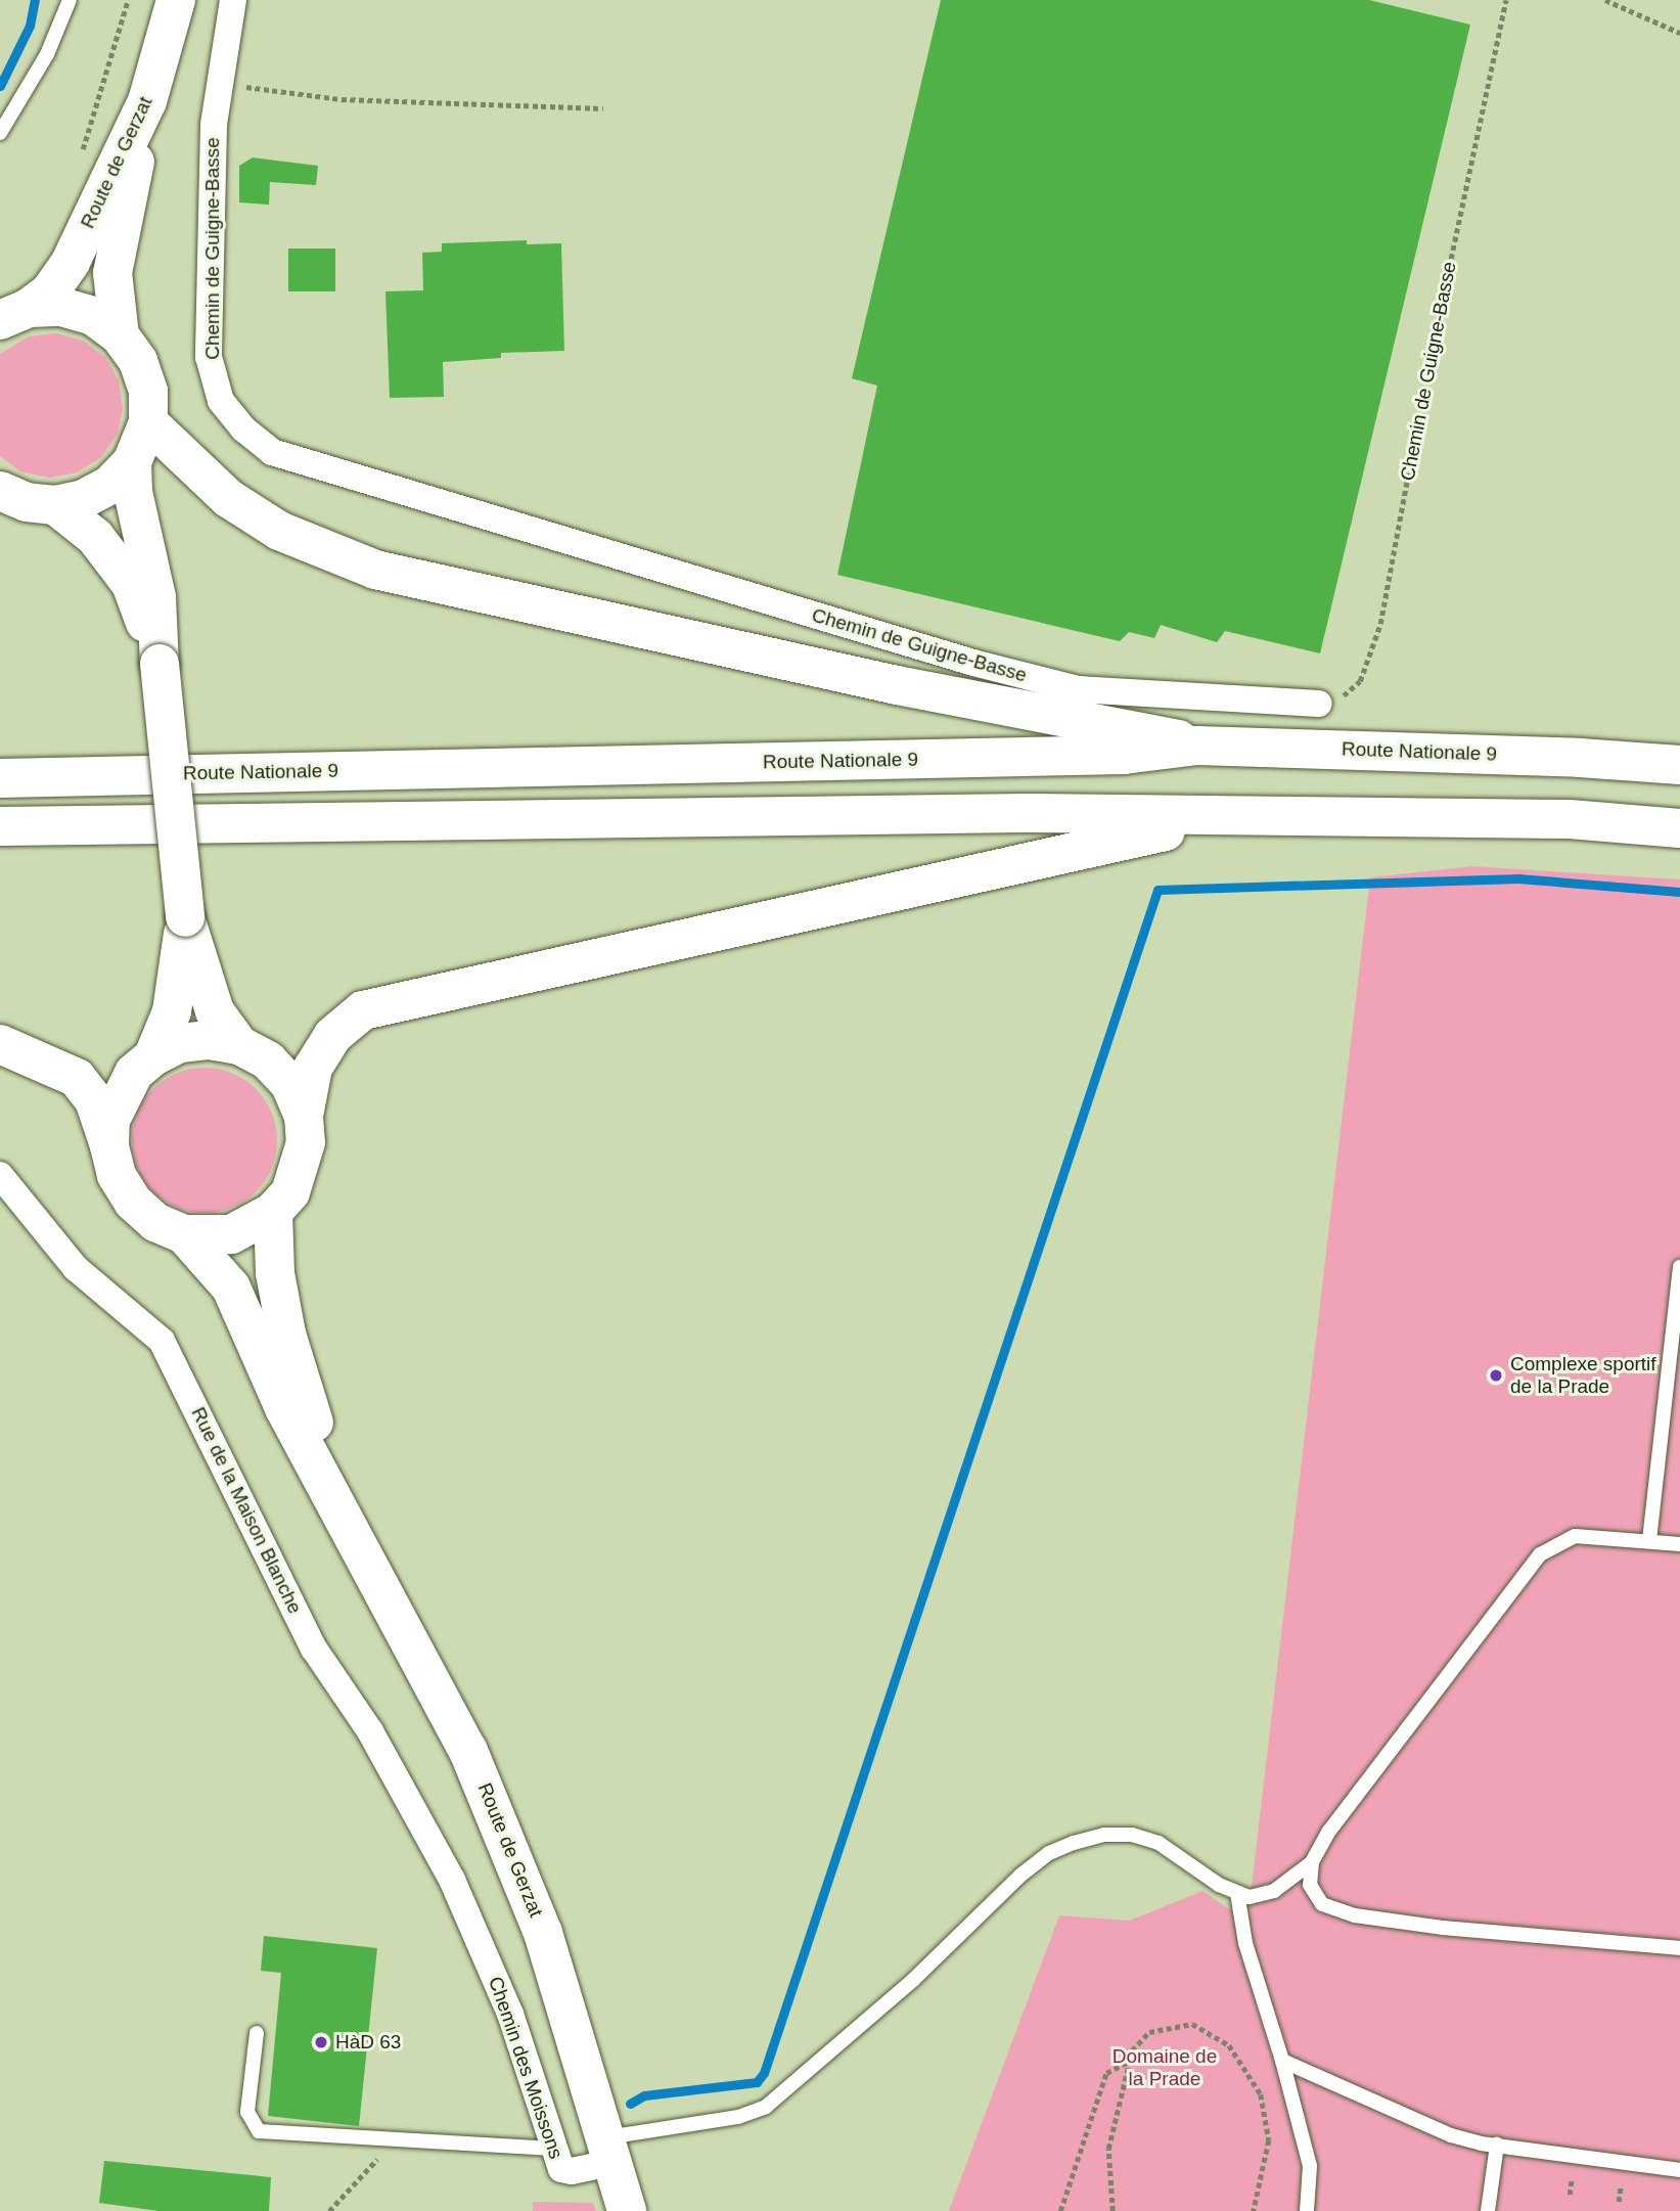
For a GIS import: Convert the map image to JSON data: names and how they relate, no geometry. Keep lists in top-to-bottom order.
{
  "streets": {
    "main road": ["Route de Gerzat", "Route Nationale 9"],
    "street": ["Chemin de Guigne-Basse", "Rue de la Maison Blanche", "Chemin des Moissons"]
  },
  "crossings": [
    ["Route de Gerzat", "Chemin des Moissons"],
    ["Rue de la Maison Blanche", "Chemin des Moissons"]
  ],
  "parks": ["Domaine de la Prade"],
  "places": ["Complexe sportif de la Prade", "HàD 63"]
}
